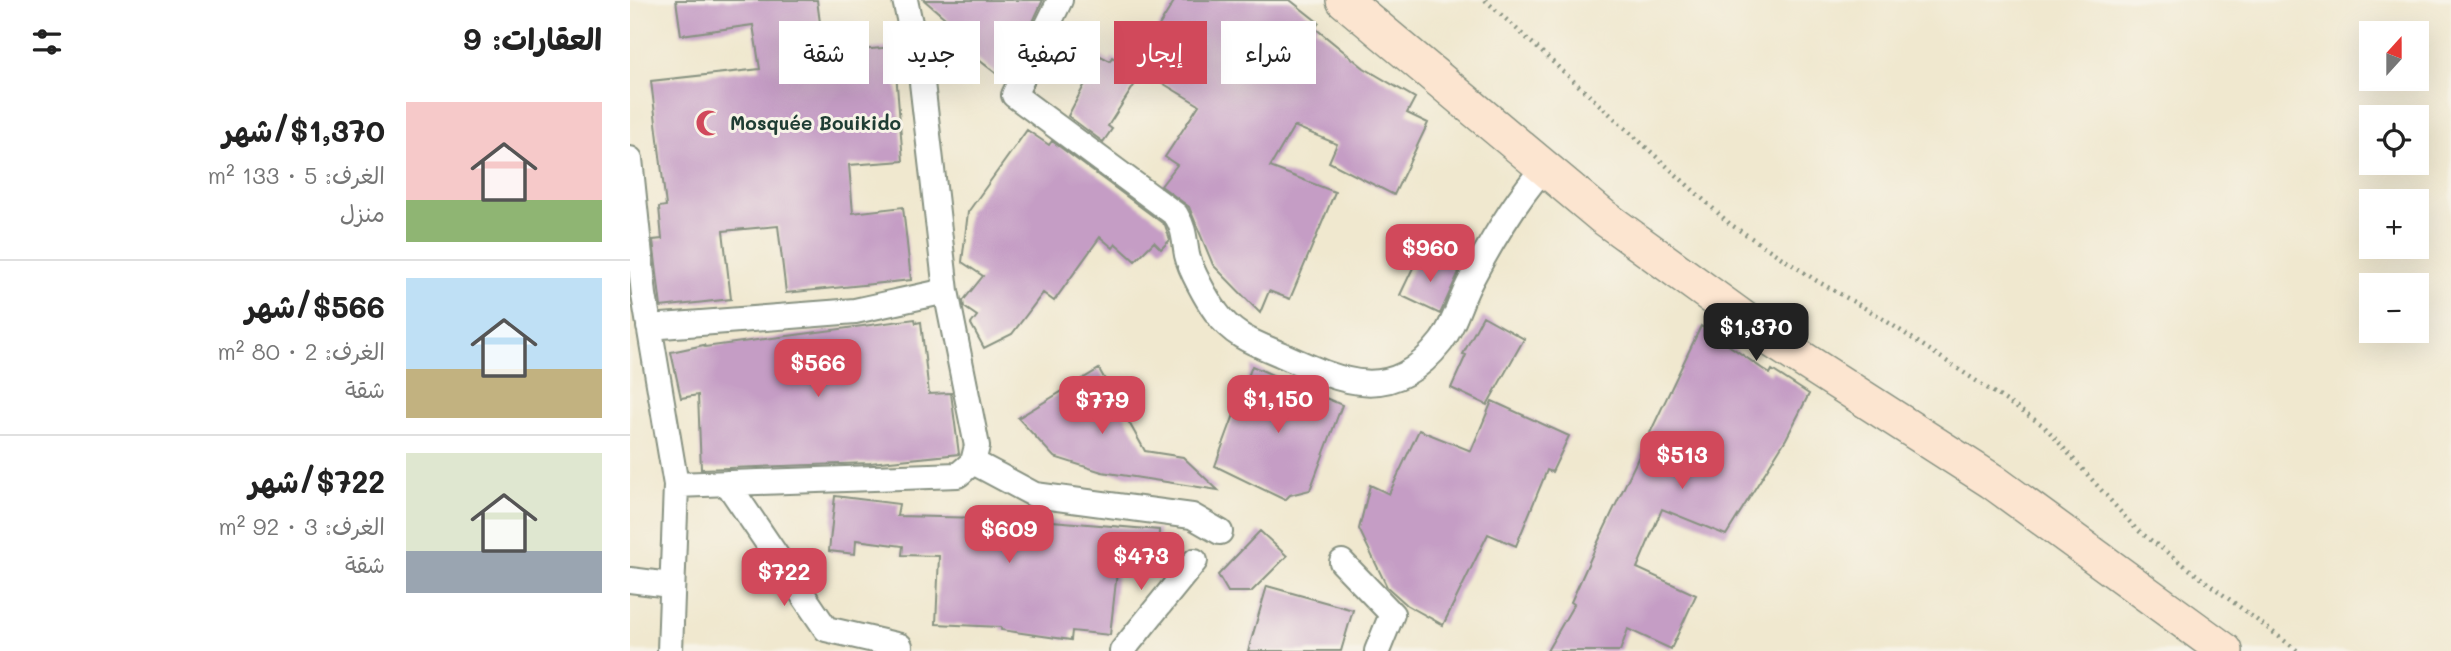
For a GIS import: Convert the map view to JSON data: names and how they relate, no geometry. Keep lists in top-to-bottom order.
{
  "places": {
    "mosque": ["Mosquée Bouikido"]
  },
  "north": "top",
  "page": {
    "heading": "العقارات: 9",
    "map_buttons": ["+", "−"],
    "chip": [
      "شراء",
      "إيجار",
      "تصفية",
      "جديد",
      "شقة"
    ],
    "list": [
      {
        "name": "$1,370/شهر",
        "note": "الغرف: 5 · 133 m² · منزل"
      },
      {
        "name": "$566/شهر",
        "note": "الغرف: 2 · 80 m² · شقة"
      },
      {
        "name": "$722/شهر",
        "note": "الغرف: 3 · 92 m² · شقة"
      }
    ],
    "price": [
      "$960",
      "$1,370",
      "$566",
      "$1,150",
      "$779",
      "$513",
      "$609",
      "$473",
      "$722"
    ]
  }
}
